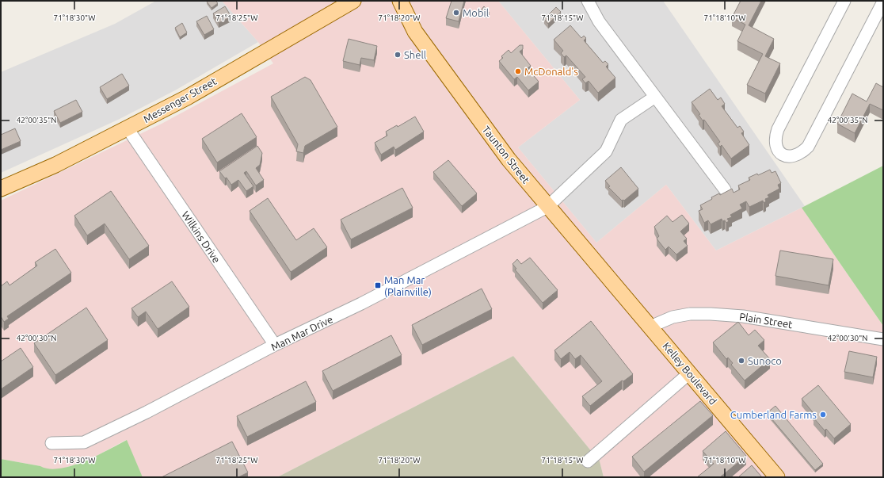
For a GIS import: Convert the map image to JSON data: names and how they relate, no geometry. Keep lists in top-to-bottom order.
{
  "streets": {
    "main road": ["Messenger Street", "Taunton Street", "Kelley Boulevard"],
    "street": ["Wilkins Drive", "Plain Street", "Man Mar Drive"]
  },
  "crossings": [
    ["Messenger Street", "Wilkins Drive"],
    ["Taunton Street", "Man Mar Drive"],
    ["Taunton Street", "Kelley Boulevard"],
    ["Wilkins Drive", "Man Mar Drive"],
    ["Plain Street", "Kelley Boulevard"]
  ],
  "places": {
    "other": [
      "Mobil",
      "Shell",
      "McDonald's",
      "Sunoco",
      "Cumberland Farms"
    ],
    "transit": ["Man Mar (Plainville)"]
  },
  "coordinates": [
    "71°18'30\"W",
    "71°18'25\"W",
    "71°18'20\"W",
    "71°18'15\"W",
    "71°18'10\"W",
    "42°00'35\"N",
    "42°00'30\"N"
  ]
}
